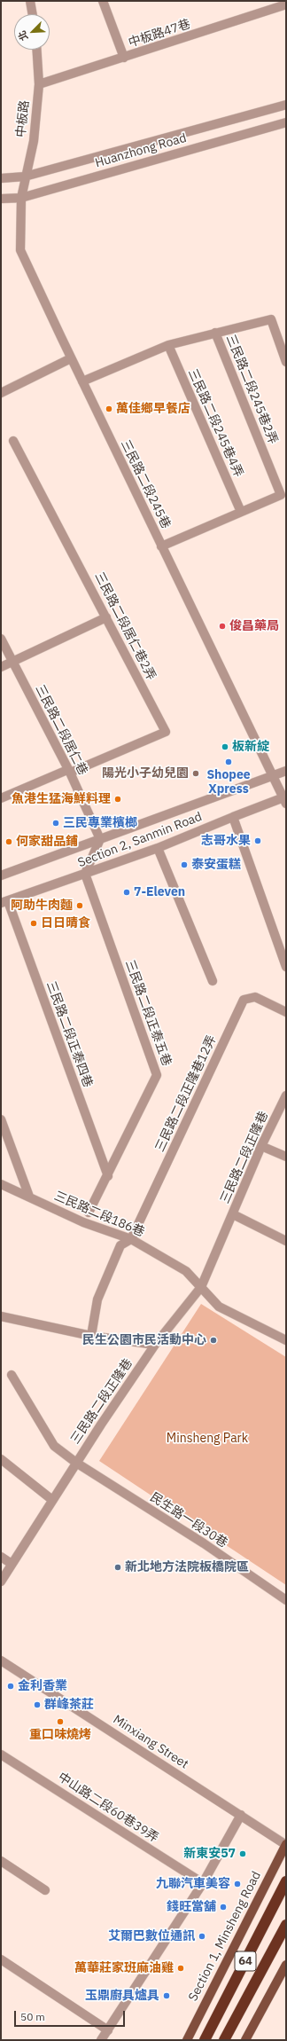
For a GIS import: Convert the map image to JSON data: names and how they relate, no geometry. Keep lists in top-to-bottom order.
{
  "streets": {
    "highway": ["64"],
    "main road": ["Section 1, Minsheng Road"],
    "street": [
      "中板路47巷",
      "中板路",
      "Huanzhong Road",
      "三民路二段245巷2弄",
      "三民路二段245巷4弄",
      "三民路二段245巷",
      "三民路二段居仁巷2弄",
      "三民路二段居仁巷",
      "Section 2, Sanmin Road",
      "三民路二段正泰五巷",
      "三民路二段正泰四巷",
      "三民路二段正隆巷12弄",
      "三民路二段正隆巷",
      "三民路二段186巷",
      "民生路一段30巷",
      "Minxiang Street",
      "中山路二段60巷39弄"
    ]
  },
  "crossings": [
    ["中板路47巷", "中板路"],
    ["中板路", "Huanzhong Road"],
    ["中板路", "三民路二段245巷"],
    ["Huanzhong Road", "三民路二段245巷"],
    ["三民路二段245巷2弄", "三民路二段245巷4弄"],
    ["三民路二段245巷", "Section 2, Sanmin Road"],
    ["三民路二段居仁巷2弄", "三民路二段居仁巷"],
    ["三民路二段居仁巷", "Section 2, Sanmin Road"],
    ["Section 2, Sanmin Road", "三民路二段正泰五巷"],
    ["Section 2, Sanmin Road", "三民路二段正泰四巷"],
    ["三民路二段正泰五巷", "三民路二段正泰四巷"],
    ["三民路二段正隆巷12弄", "三民路二段186巷"],
    ["三民路二段正隆巷", "三民路二段186巷"],
    ["三民路二段正隆巷", "民生路一段30巷"],
    ["Minxiang Street", "Section 1, Minsheng Road"]
  ],
  "parks": ["Minsheng Park"],
  "places": [
    "萬佳鄉早餐店",
    "俊昌藥局",
    "板新綻",
    "Shopee Xpress",
    "陽光小子幼兒園",
    "魚港生猛海鮮料理",
    "三民專業檳榔",
    "志哥水果",
    "何家甜品鋪",
    "泰安蛋糕",
    "7-Eleven",
    "阿助牛肉麵",
    "日日晴食",
    "民生公園市民活動中心",
    "新北地方法院板橋院區",
    "金利香業",
    "群峰茶莊",
    "重口味燒烤",
    "新東安57",
    "九聯汽車美容",
    "錢旺當舖",
    "艾爾巴數位通訊",
    "萬華莊家班麻油雞",
    "玉鼎廚具爐具"
  ],
  "scale_bar": "50 m",
  "north": "bottom left"
}
